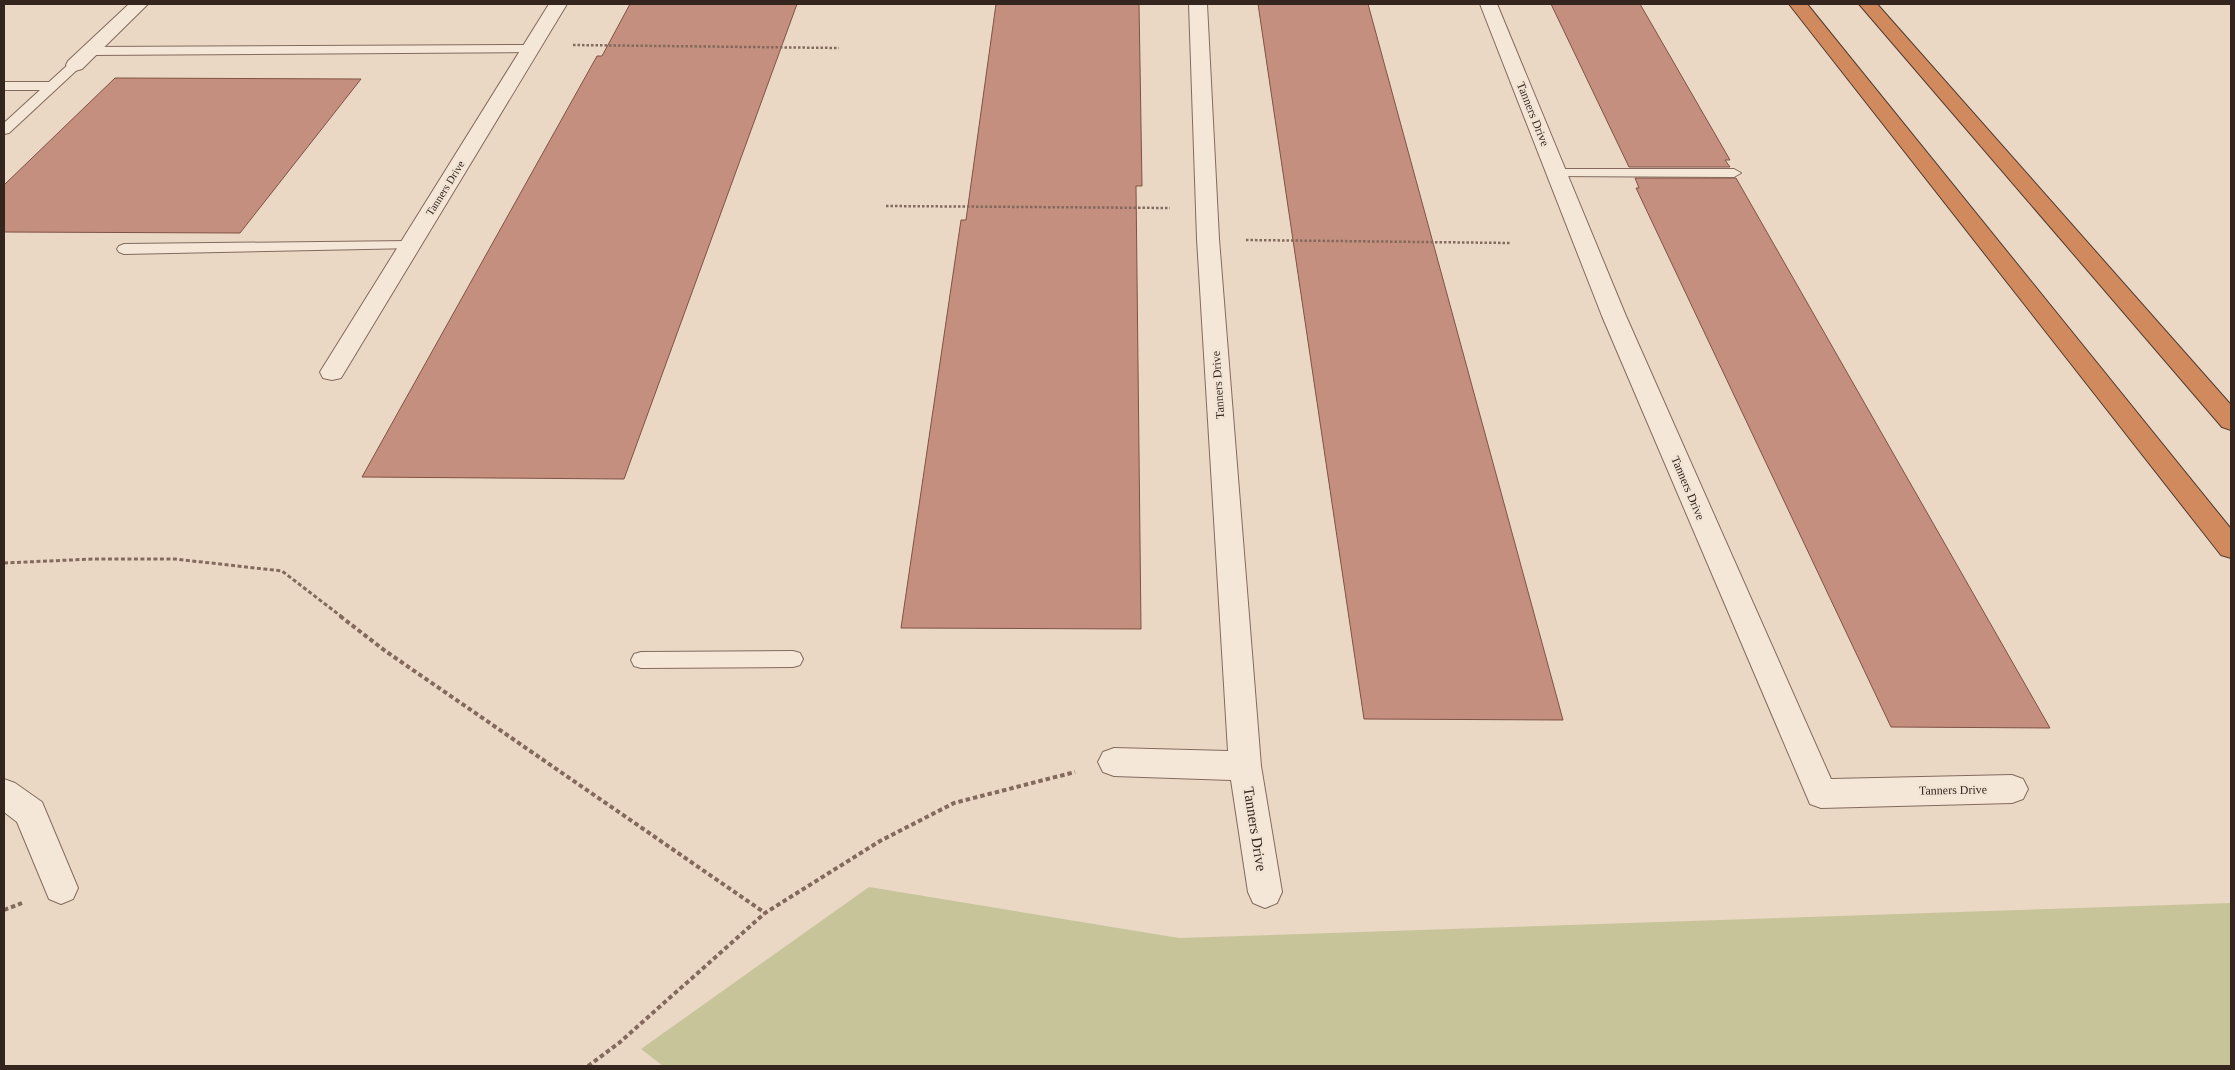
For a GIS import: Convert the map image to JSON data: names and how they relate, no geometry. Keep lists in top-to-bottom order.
{
  "streets": {
    "street": ["Tanners Drive"]
  }
}
